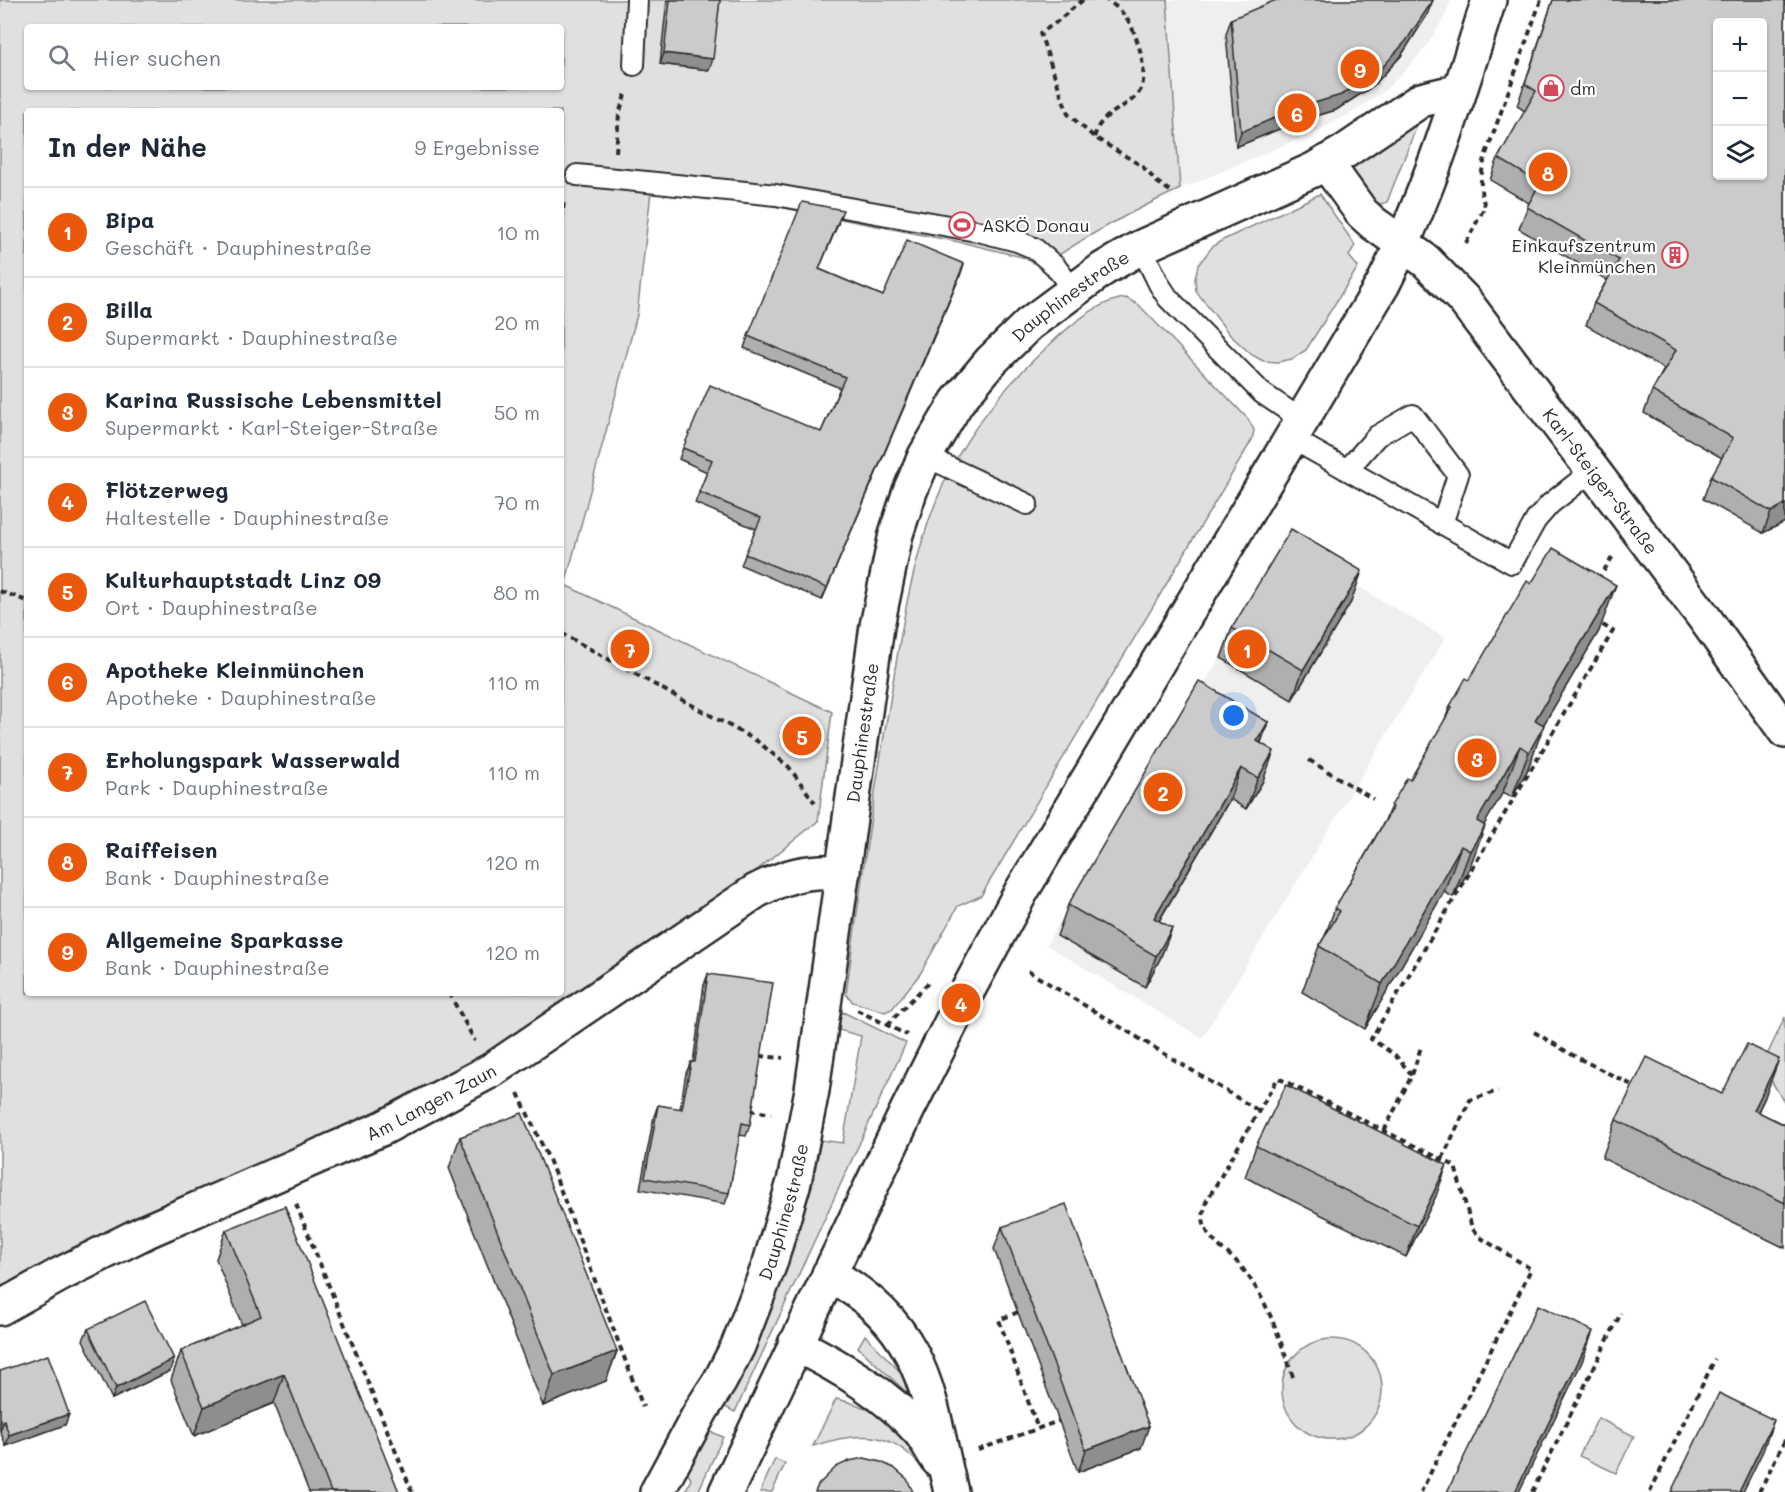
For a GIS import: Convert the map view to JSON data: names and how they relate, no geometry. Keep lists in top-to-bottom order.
{
  "streets": {
    "street": ["Dauphinestraße", "Karl-Steiger-Straße", "Am Langen Zaun"]
  },
  "crossings": [
    ["Dauphinestraße", "Am Langen Zaun"]
  ],
  "places": {
    "shop": ["dm"],
    "sports": ["ASKÖ Donau"],
    "building": ["Einkaufszentrum Kleinmünchen"]
  },
  "page": {
    "map_buttons": ["+", "−"],
    "search": "Hier suchen",
    "pins": [
      "9",
      "6",
      "8",
      "1",
      "7",
      "5",
      "3",
      "2",
      "4"
    ],
    "heading": ["In der Nähe", "9 Ergebnisse"],
    "list": [
      {
        "mark": "1",
        "name": "Bipa",
        "note": "Geschäft · Dauphinestraße",
        "value": "10 m"
      },
      {
        "mark": "2",
        "name": "Billa",
        "note": "Supermarkt · Dauphinestraße",
        "value": "20 m"
      },
      {
        "mark": "3",
        "name": "Karina Russische Lebensmittel",
        "note": "Supermarkt · Karl-Steiger-Straße",
        "value": "50 m"
      },
      {
        "mark": "4",
        "name": "Flötzerweg",
        "note": "Haltestelle · Dauphinestraße",
        "value": "70 m"
      },
      {
        "mark": "5",
        "name": "Kulturhauptstadt Linz 09",
        "note": "Ort · Dauphinestraße",
        "value": "80 m"
      },
      {
        "mark": "6",
        "name": "Apotheke Kleinmünchen",
        "note": "Apotheke · Dauphinestraße",
        "value": "110 m"
      },
      {
        "mark": "7",
        "name": "Erholungspark Wasserwald",
        "note": "Park · Dauphinestraße",
        "value": "110 m"
      },
      {
        "mark": "8",
        "name": "Raiffeisen",
        "note": "Bank · Dauphinestraße",
        "value": "120 m"
      },
      {
        "mark": "9",
        "name": "Allgemeine Sparkasse",
        "note": "Bank · Dauphinestraße",
        "value": "120 m"
      }
    ]
  }
}
